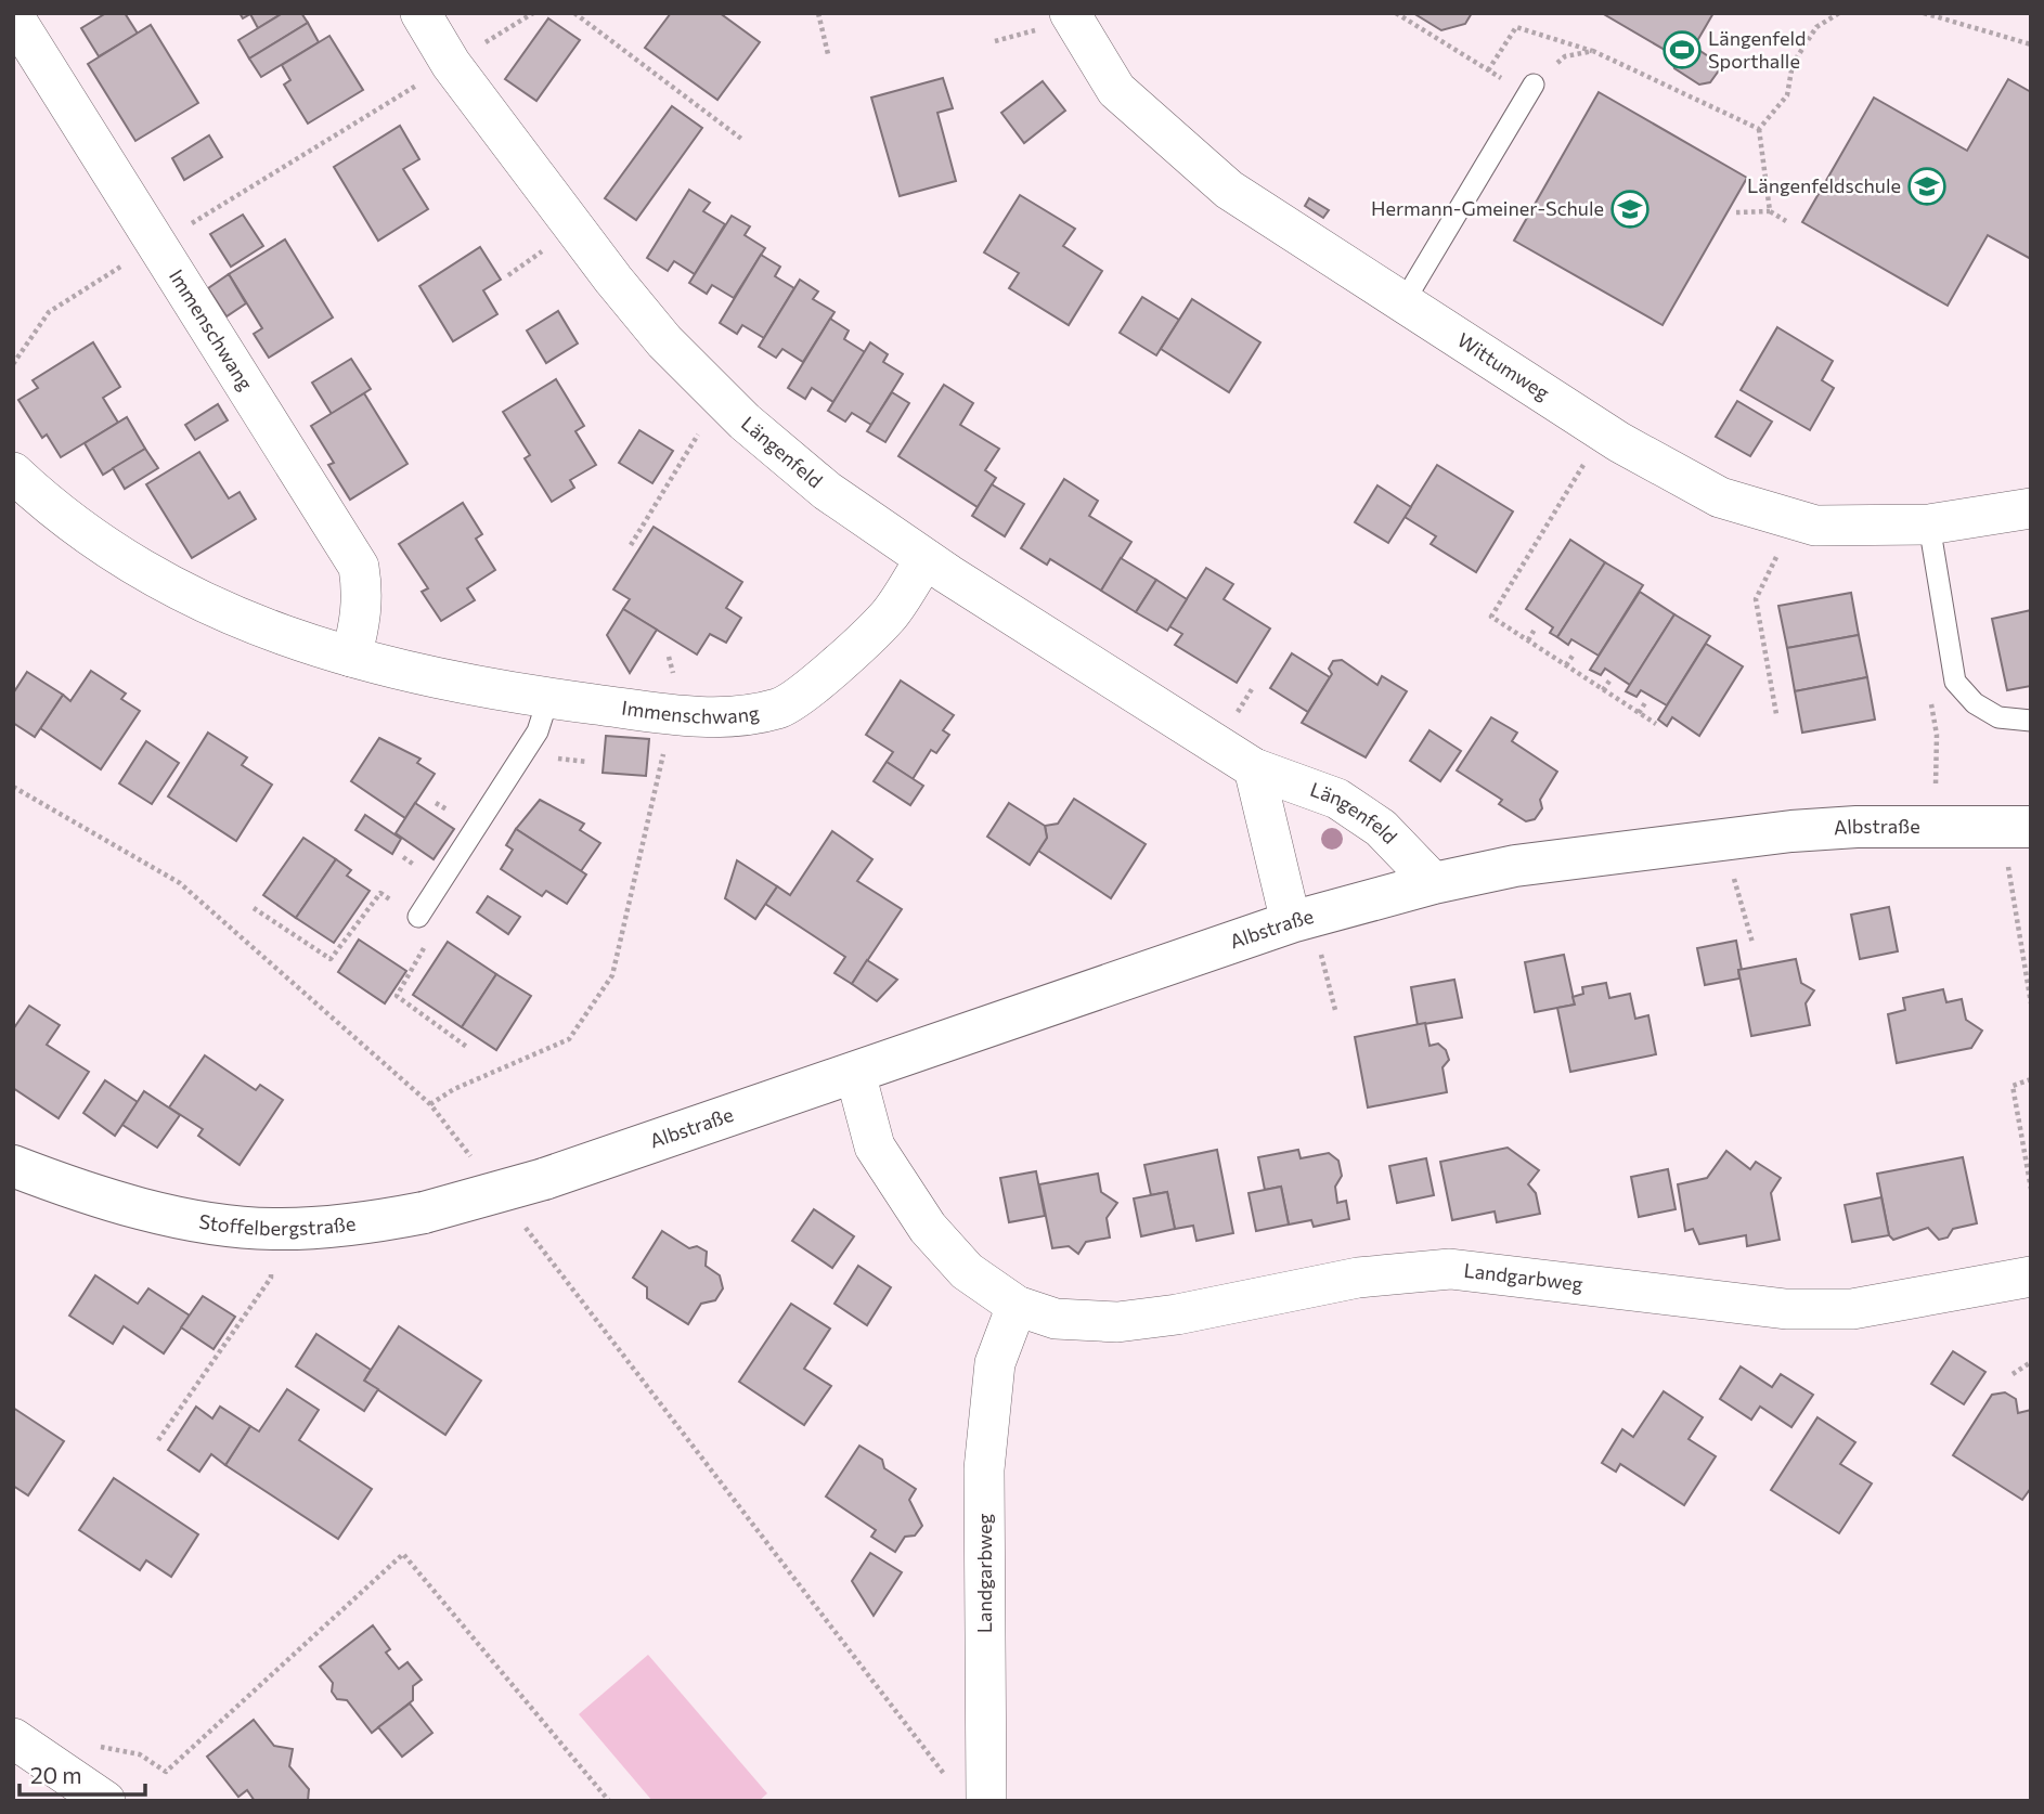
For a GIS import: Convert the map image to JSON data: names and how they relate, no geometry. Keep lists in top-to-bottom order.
{
  "streets": {
    "street": [
      "Immenschwang",
      "Wittumweg",
      "Längenfeld",
      "Albstraße",
      "Stoffelbergstraße",
      "Landgarbweg"
    ]
  },
  "crossings": [
    ["Immenschwang", "Längenfeld"],
    ["Längenfeld", "Albstraße"],
    ["Albstraße", "Stoffelbergstraße"],
    ["Albstraße", "Landgarbweg"]
  ],
  "places": {
    "sports": ["Längenfeld Sporthalle"],
    "school or university": ["Längenfeldschule", "Hermann-Gmeiner-Schule"]
  },
  "scale_bar": "20 m"
}
